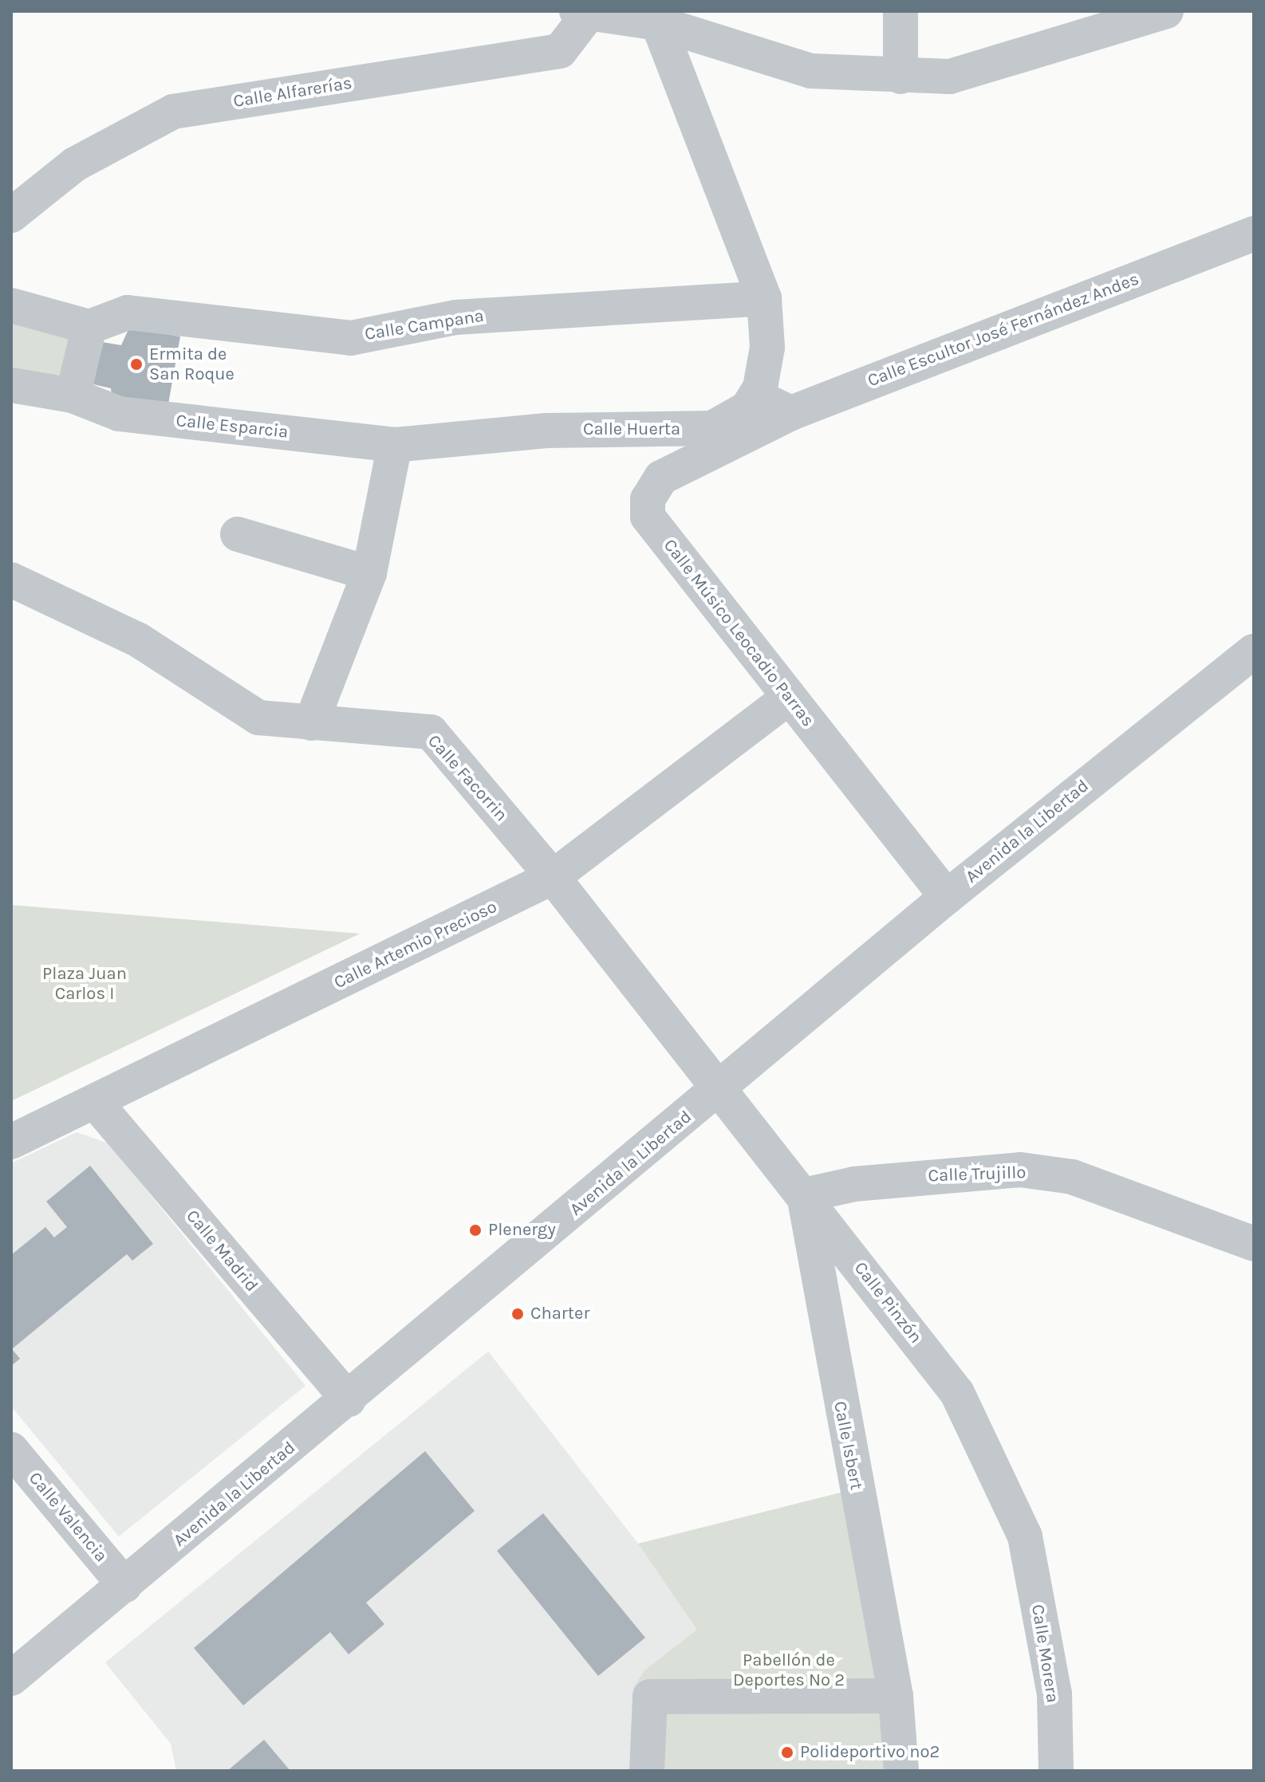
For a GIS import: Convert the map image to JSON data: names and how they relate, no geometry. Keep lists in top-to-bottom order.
{
  "streets": {
    "street": [
      "Calle Alfarerías",
      "Calle Campana",
      "Calle Escultor José Fernández Andes",
      "Calle Esparcia",
      "Calle Huerta",
      "Calle Músico Leocadio Parras",
      "Calle Facorrin",
      "Avenida la Libertad",
      "Calle Artemio Precioso",
      "Calle Trujillo",
      "Calle Madrid",
      "Calle Pinzón",
      "Calle Isbert",
      "Calle Valencia",
      "Calle Morera"
    ]
  },
  "crossings": [
    ["Calle Escultor José Fernández Andes", "Calle Músico Leocadio Parras"],
    ["Calle Esparcia", "Calle Huerta"],
    ["Calle Músico Leocadio Parras", "Avenida la Libertad"],
    ["Calle Músico Leocadio Parras", "Calle Artemio Precioso"],
    ["Calle Facorrin", "Avenida la Libertad"],
    ["Calle Facorrin", "Calle Artemio Precioso"],
    ["Calle Facorrin", "Calle Pinzón"],
    ["Avenida la Libertad", "Calle Madrid"],
    ["Avenida la Libertad", "Calle Pinzón"],
    ["Avenida la Libertad", "Calle Valencia"],
    ["Calle Artemio Precioso", "Calle Madrid"],
    ["Calle Trujillo", "Calle Pinzón"],
    ["Calle Trujillo", "Calle Isbert"],
    ["Calle Pinzón", "Calle Isbert"],
    ["Calle Pinzón", "Calle Morera"]
  ],
  "parks": ["Plaza Juan Carlos I", "Pabellón de Deportes Nº 2"],
  "places": [
    "Ermita de San Roque",
    "Plenergy",
    "Charter",
    "Polideportivo nº2"
  ]
}
